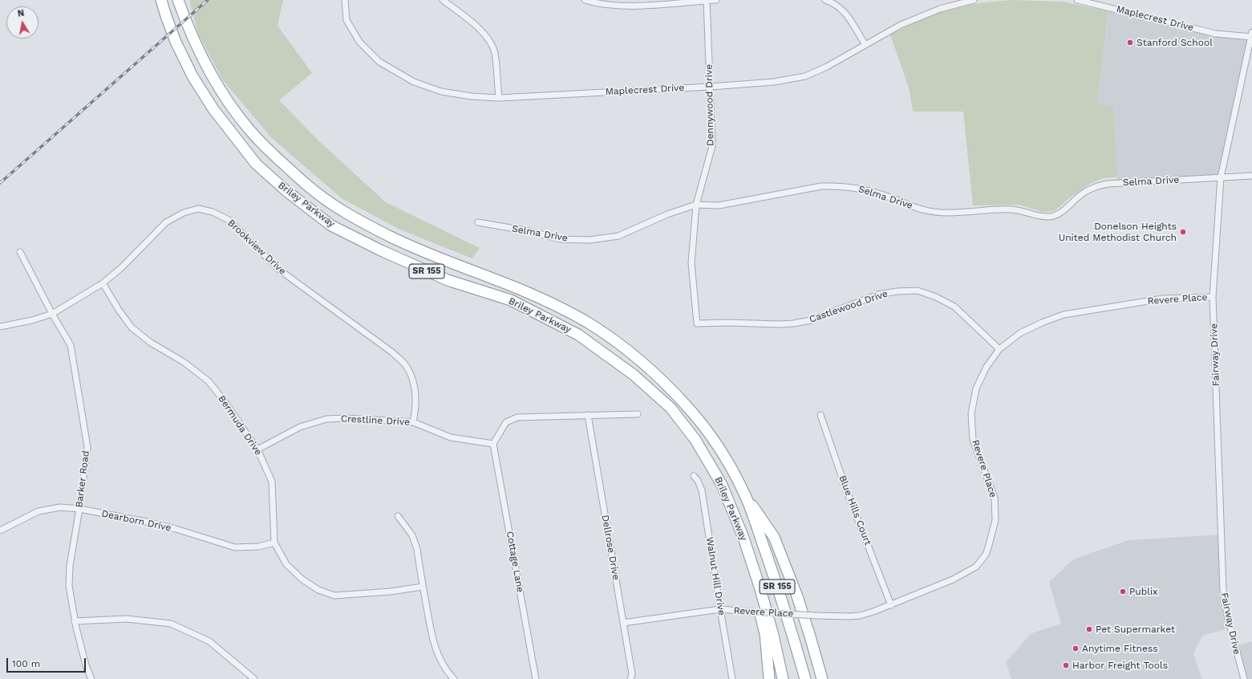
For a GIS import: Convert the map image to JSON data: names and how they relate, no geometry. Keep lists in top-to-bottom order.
{
  "streets": {
    "highway": ["Briley Parkway", "SR 155"],
    "street": [
      "Maplecrest Drive",
      "Dennywood Drive",
      "Selma Drive",
      "Brookview Drive",
      "Revere Place",
      "Castlewood Drive",
      "Fairway Drive",
      "Crestline Drive",
      "Bermuda Drive",
      "Barker Road",
      "Blue Hills Court",
      "Dearborn Drive",
      "Dellrose Drive",
      "Cottage Lane",
      "Walnut Hill Drive"
    ]
  },
  "crossings": [
    ["Maplecrest Drive", "Dennywood Drive"],
    ["Maplecrest Drive", "Fairway Drive"],
    ["Dennywood Drive", "Selma Drive"],
    ["Dennywood Drive", "Castlewood Drive"],
    ["Selma Drive", "Fairway Drive"],
    ["Brookview Drive", "Crestline Drive"],
    ["Brookview Drive", "Bermuda Drive"],
    ["Brookview Drive", "Barker Road"],
    ["Revere Place", "Castlewood Drive"],
    ["Revere Place", "Fairway Drive"],
    ["Revere Place", "Blue Hills Court"],
    ["Revere Place", "Dellrose Drive"],
    ["Revere Place", "Walnut Hill Drive"],
    ["Crestline Drive", "Bermuda Drive"],
    ["Crestline Drive", "Cottage Lane"],
    ["Bermuda Drive", "Dearborn Drive"],
    ["Barker Road", "Dearborn Drive"]
  ],
  "places": [
    "Stanford School",
    "Donelson Heights United Methodist Church",
    "Publix",
    "Pet Supermarket",
    "Anytime Fitness",
    "Harbor Freight Tools"
  ],
  "scale_bar": "100 m",
  "north": "top"
}
